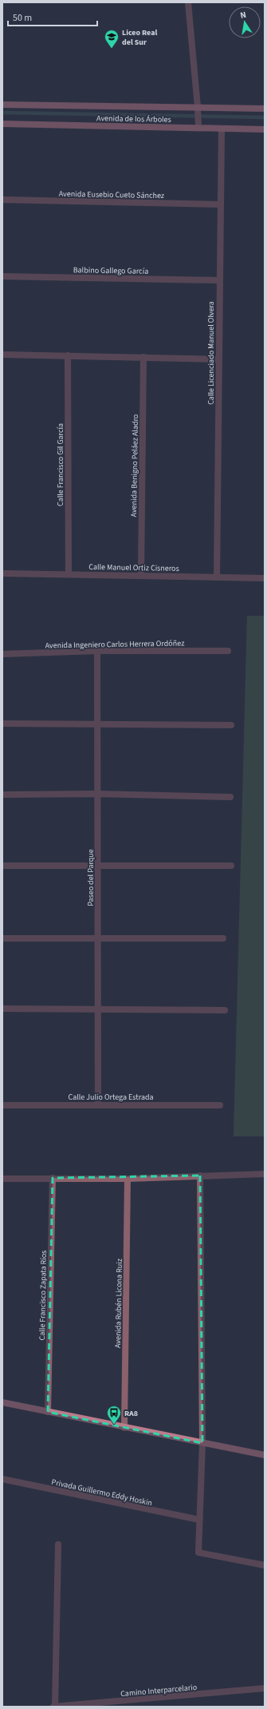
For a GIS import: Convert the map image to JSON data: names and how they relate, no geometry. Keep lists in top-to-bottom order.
{
  "streets": {
    "main road": ["Avenida de los Árboles"],
    "street": [
      "Avenida Eusebio Cueto Sánchez",
      "Balbino Gallego García",
      "Calle Licenciado Manuel Olvera",
      "Calle Francisco Gil García",
      "Avenida Benigno Peláez Aladro",
      "Calle Manuel Ortiz Cisneros",
      "Avenida Ingeniero Carlos Herrera Ordóñez",
      "Paseo del Parque",
      "Calle Julio Ortega Estrada",
      "Calle Francisco Zapata Ríos",
      "Avenida Rubén Licona Ruiz",
      "Privada Guillermo Eddy Hoskin",
      "Camino Interparcelario"
    ]
  },
  "crossings": [
    ["Avenida de los Árboles", "Calle Licenciado Manuel Olvera"],
    ["Avenida Eusebio Cueto Sánchez", "Calle Licenciado Manuel Olvera"],
    ["Balbino Gallego García", "Calle Licenciado Manuel Olvera"],
    ["Calle Licenciado Manuel Olvera", "Calle Manuel Ortiz Cisneros"],
    ["Calle Francisco Gil García", "Calle Manuel Ortiz Cisneros"],
    ["Avenida Benigno Peláez Aladro", "Calle Manuel Ortiz Cisneros"],
    ["Avenida Ingeniero Carlos Herrera Ordóñez", "Paseo del Parque"],
    ["Paseo del Parque", "Calle Julio Ortega Estrada"]
  ],
  "places": {
    "school or university": ["Liceo Real del Sur"],
    "bus stop": ["RA8"]
  },
  "scale_bar": "50 m",
  "north": "top"
}
